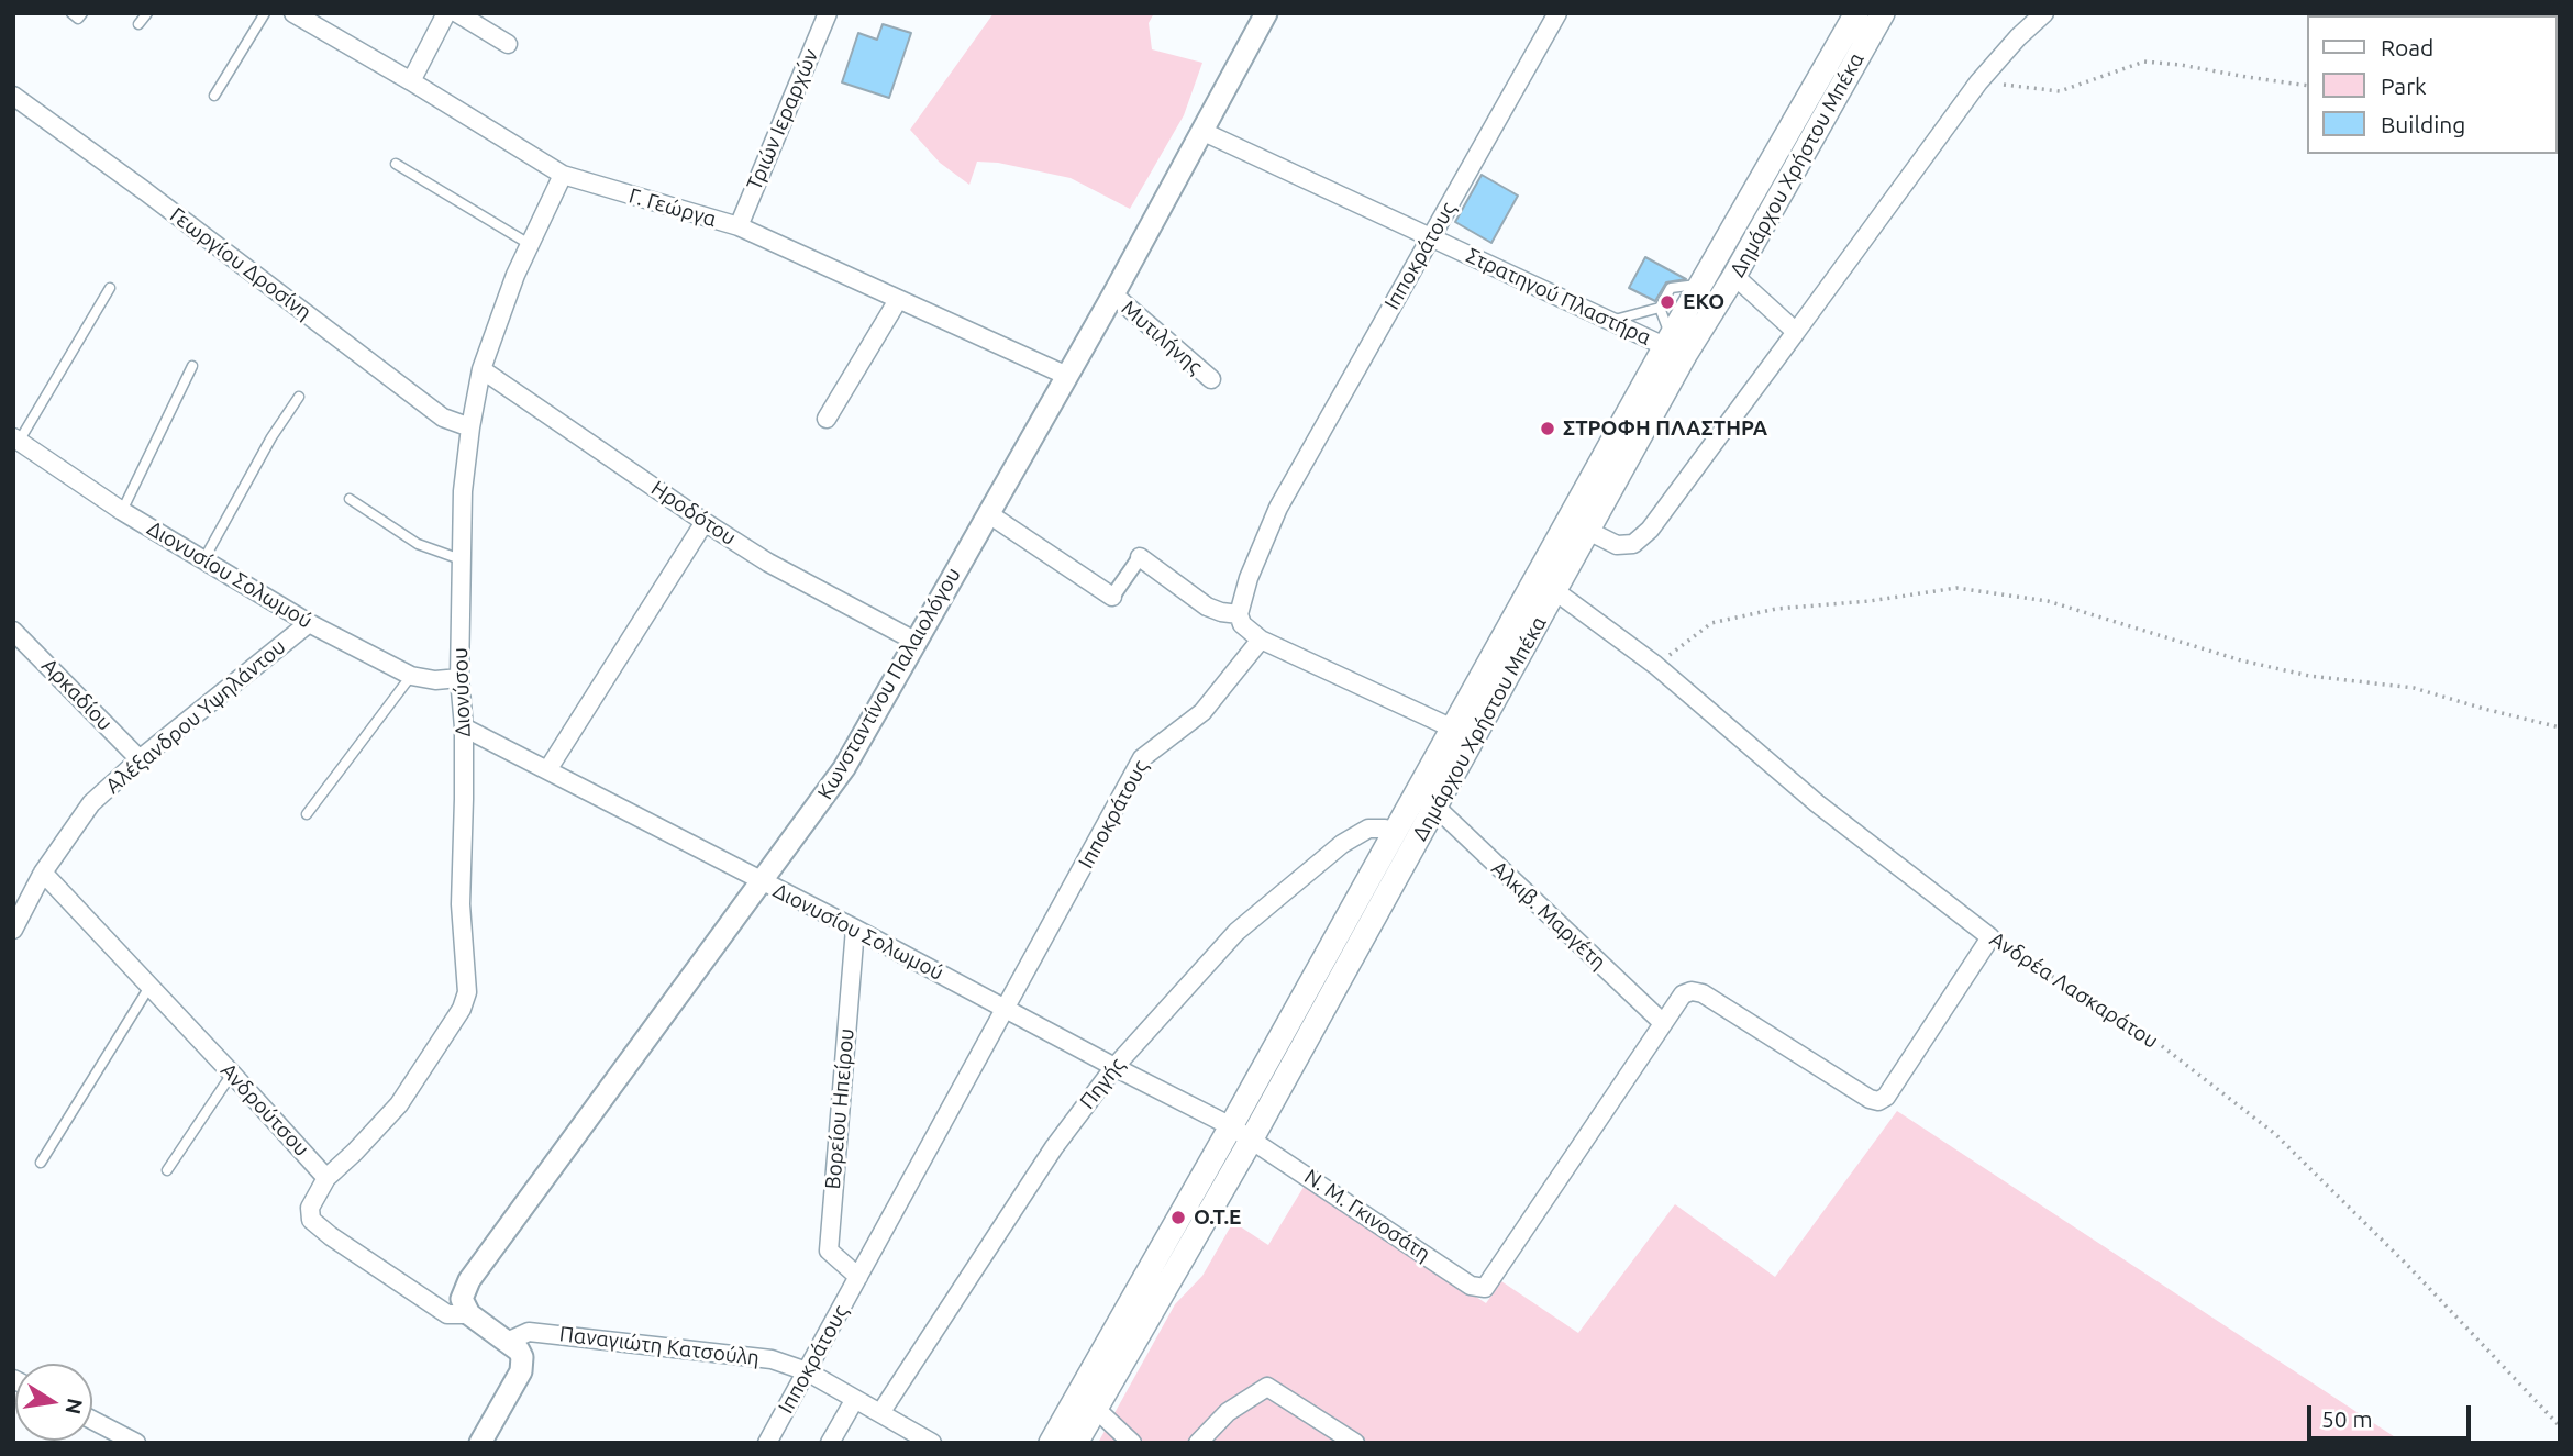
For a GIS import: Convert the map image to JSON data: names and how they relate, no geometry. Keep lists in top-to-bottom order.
{
  "streets": {
    "main road": ["Δημάρχου Χρήστου Μπέκα"],
    "street": [
      "Τριών Ιεραρχών",
      "Γ. Γεώργα",
      "Ιπποκράτους",
      "Γεωργίου Δροσίνη",
      "Στρατηγού Πλαστήρα",
      "Μυτιλήνης",
      "Ηροδότου",
      "Διονυσίου Σολωμού",
      "Κωνσταντίνου Παλαιολόγου",
      "Διονύσου",
      "Αρκαδίου",
      "Αλέξανδρου Υψηλάντου",
      "Αλκιβ. Μαργέτη",
      "Ανδρέα Λασκαράτου",
      "Πηγής",
      "Βορείου Ηπείρου",
      "Ανδρούτσου",
      "Ν. Μ. Γκινοσάτη",
      "Παναγιώτη Κατσούλη"
    ]
  },
  "crossings": [
    ["Τριών Ιεραρχών", "Γ. Γεώργα"],
    ["Δημάρχου Χρήστου Μπέκα", "Στρατηγού Πλαστήρα"],
    ["Δημάρχου Χρήστου Μπέκα", "Διονυσίου Σολωμού"],
    ["Δημάρχου Χρήστου Μπέκα", "Αλκιβ. Μαργέτη"],
    ["Δημάρχου Χρήστου Μπέκα", "Ανδρέα Λασκαράτου"],
    ["Δημάρχου Χρήστου Μπέκα", "Πηγής"],
    ["Δημάρχου Χρήστου Μπέκα", "Ν. Μ. Γκινοσάτη"],
    ["Γ. Γεώργα", "Κωνσταντίνου Παλαιολόγου"],
    ["Γ. Γεώργα", "Διονύσου"],
    ["Ιπποκράτους", "Στρατηγού Πλαστήρα"],
    ["Ιπποκράτους", "Διονυσίου Σολωμού"],
    ["Ιπποκράτους", "Βορείου Ηπείρου"],
    ["Ιπποκράτους", "Παναγιώτη Κατσούλη"],
    ["Γεωργίου Δροσίνη", "Διονύσου"],
    ["Στρατηγού Πλαστήρα", "Κωνσταντίνου Παλαιολόγου"],
    ["Μυτιλήνης", "Κωνσταντίνου Παλαιολόγου"],
    ["Ηροδότου", "Κωνσταντίνου Παλαιολόγου"],
    ["Ηροδότου", "Διονύσου"],
    ["Διονυσίου Σολωμού", "Κωνσταντίνου Παλαιολόγου"],
    ["Διονυσίου Σολωμού", "Διονύσου"],
    ["Διονυσίου Σολωμού", "Αλέξανδρου Υψηλάντου"],
    ["Διονυσίου Σολωμού", "Πηγής"],
    ["Διονυσίου Σολωμού", "Βορείου Ηπείρου"],
    ["Διονυσίου Σολωμού", "Ν. Μ. Γκινοσάτη"],
    ["Διονύσου", "Ανδρούτσου"],
    ["Αρκαδίου", "Αλέξανδρου Υψηλάντου"],
    ["Αλέξανδρου Υψηλάντου", "Ανδρούτσου"],
    ["Αλκιβ. Μαργέτη", "Ν. Μ. Γκινοσάτη"],
    ["Πηγής", "Παναγιώτη Κατσούλη"]
  ],
  "places": ["ΕΚΟ", "ΣΤΡΟΦΗ ΠΛΑΣΤΗΡΑ", "Ο.Τ.Ε"],
  "legend": ["Road", "Park", "Building"],
  "scale_bar": "50 m",
  "north": "right"
}
